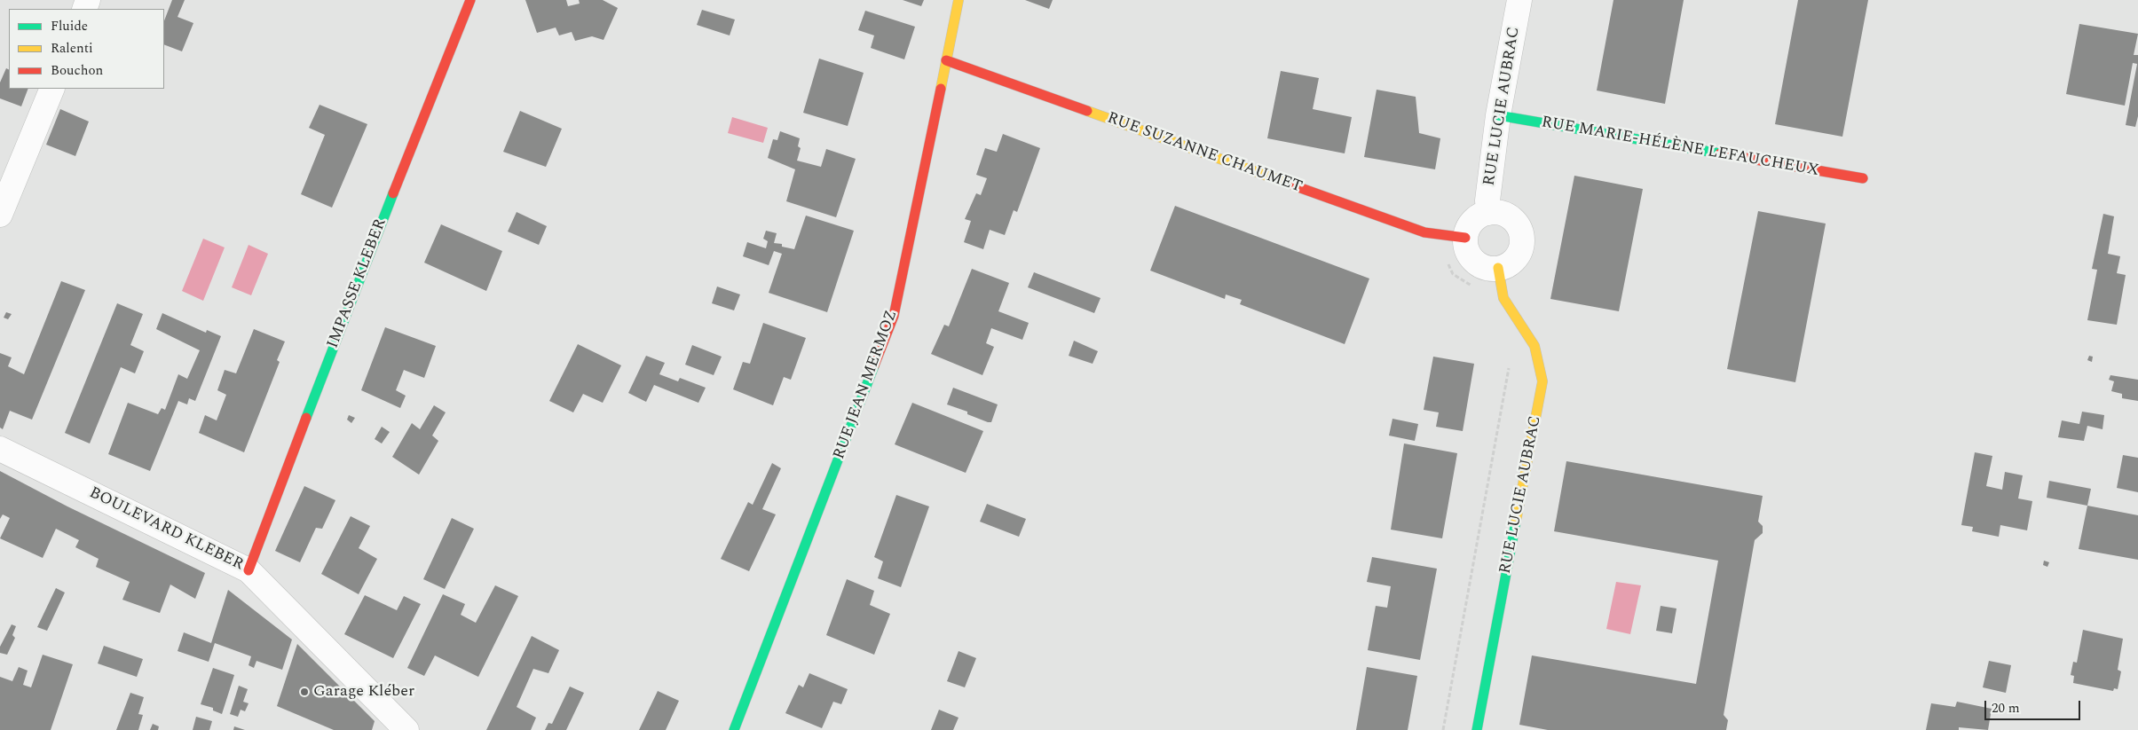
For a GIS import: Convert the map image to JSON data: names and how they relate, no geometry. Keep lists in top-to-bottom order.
{
  "streets": {
    "street": [
      "RUE LUCIE AUBRAC",
      "RUE MARIE-HÉLÈNE LEFAUCHEUX",
      "RUE SUZANNE CHAUMET",
      "IMPASSE KLEBER",
      "RUE JEAN MERMOZ",
      "BOULEVARD KLEBER"
    ]
  },
  "crossings": [
    ["RUE LUCIE AUBRAC", "RUE MARIE-HÉLÈNE LEFAUCHEUX"],
    ["RUE LUCIE AUBRAC", "RUE SUZANNE CHAUMET"],
    ["RUE SUZANNE CHAUMET", "RUE JEAN MERMOZ"],
    ["IMPASSE KLEBER", "BOULEVARD KLEBER"]
  ],
  "places": ["Garage Kléber"],
  "legend": ["Fluide", "Ralenti", "Bouchon"],
  "scale_bar": "20 m"
}
